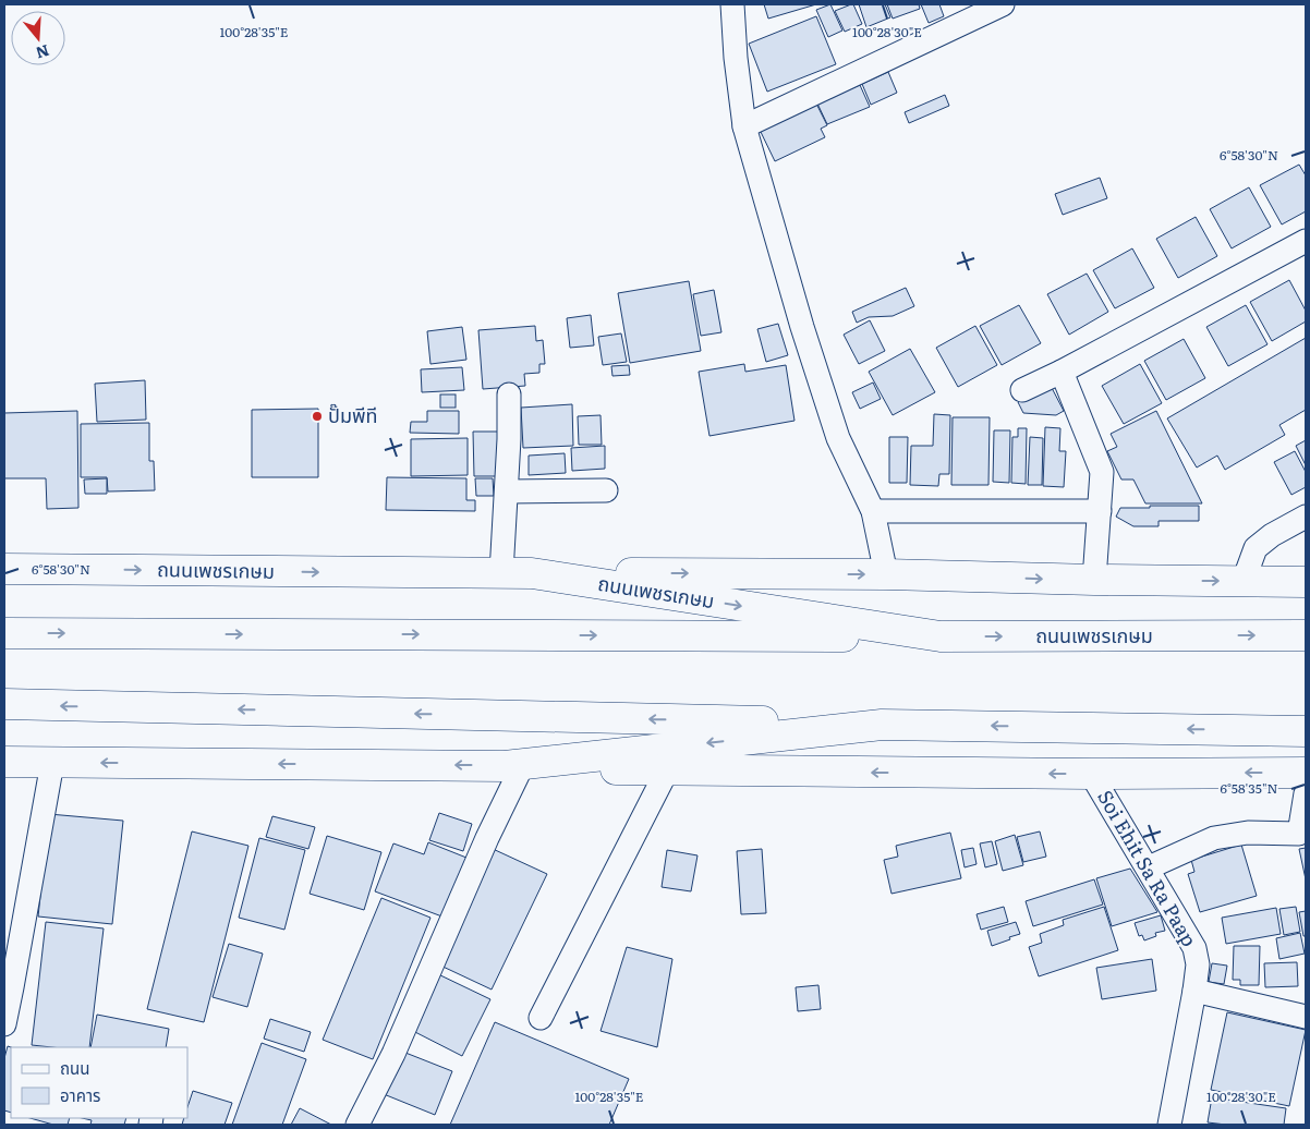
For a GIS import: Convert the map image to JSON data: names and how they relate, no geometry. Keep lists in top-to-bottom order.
{
  "streets": {
    "highway": ["ถนนเพชรเกษม"],
    "street": ["Soi Ehit Sa Ra Paap"]
  },
  "places": ["ปั๊มพีที"],
  "legend": ["ถนน", "อาคาร"],
  "north": "bottom",
  "coordinates": [
    "100°28'35\"E",
    "100°28'30\"E",
    "6°58'30\"N",
    "6°58'35\"N"
  ]
}
